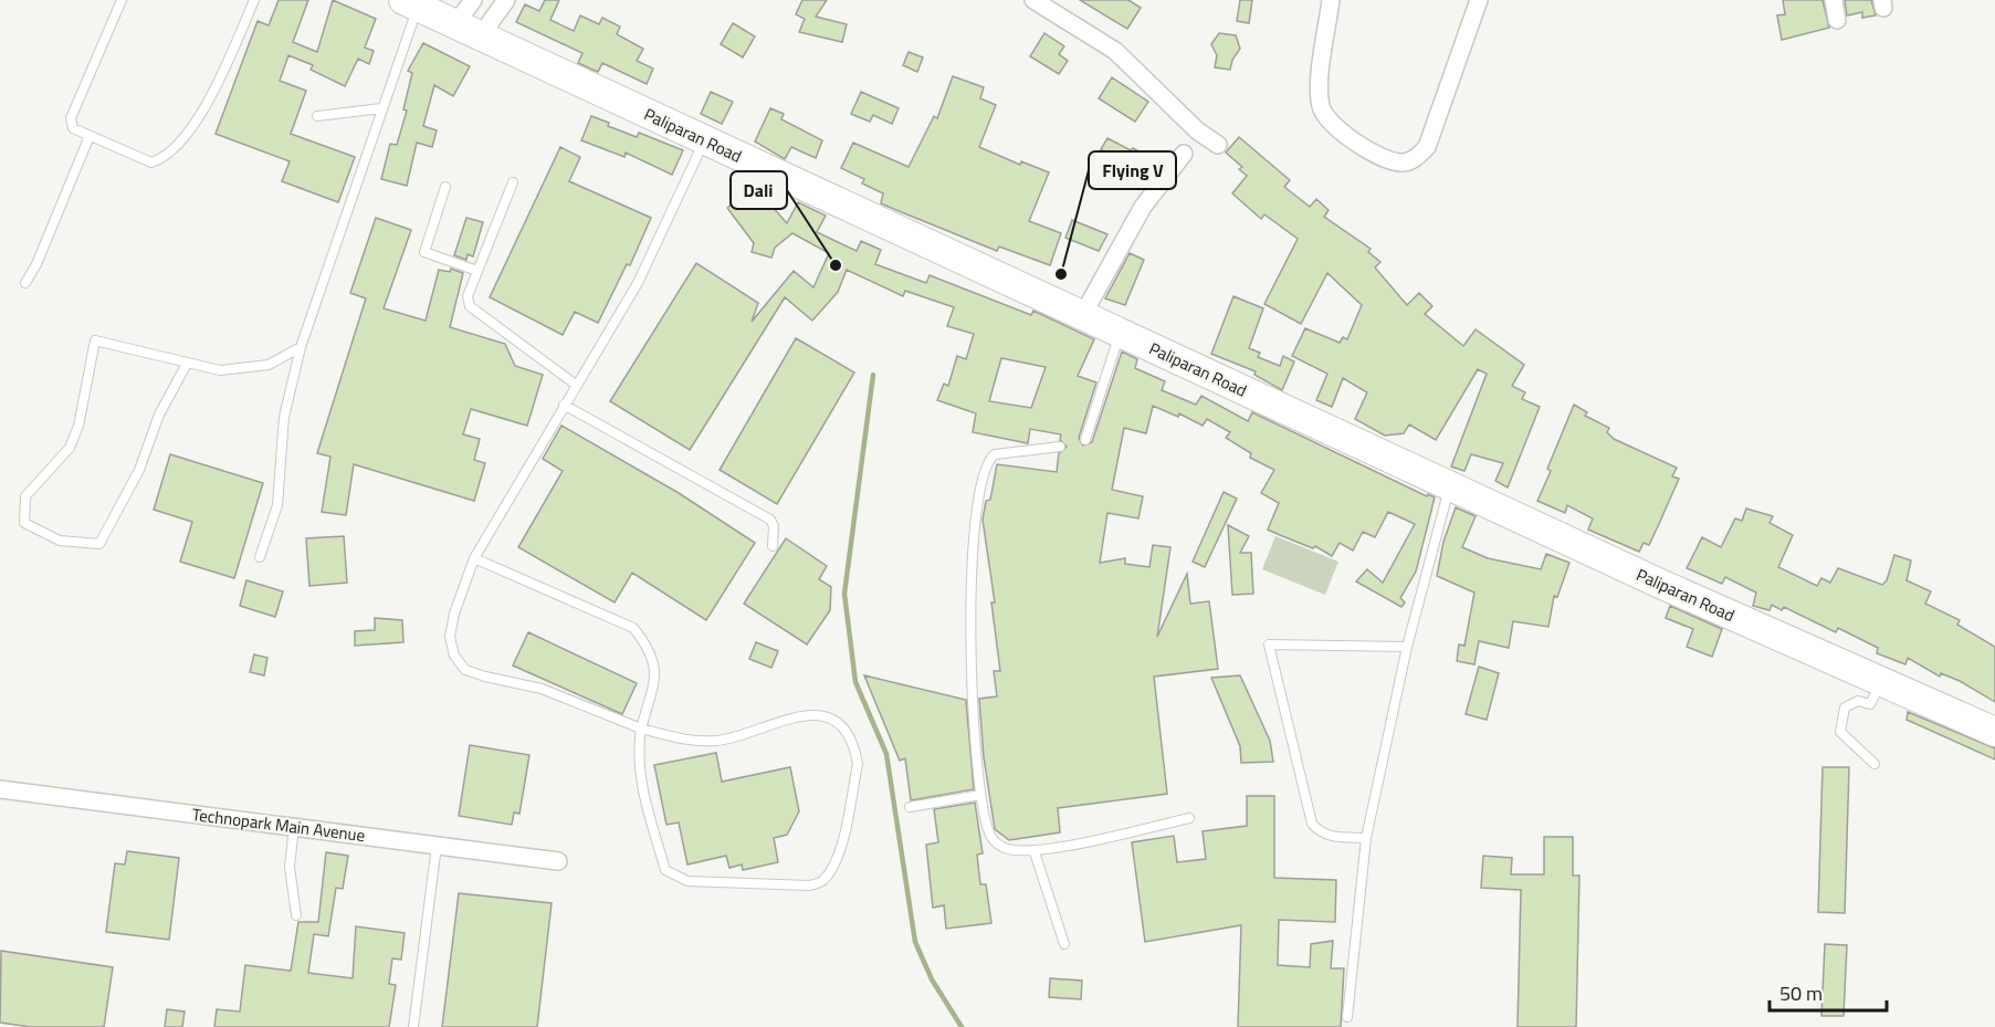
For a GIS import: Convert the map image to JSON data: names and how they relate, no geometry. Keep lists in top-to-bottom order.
{
  "streets": {
    "main road": ["Paliparan Road"],
    "street": ["Technopark Main Avenue"]
  },
  "places": ["Dali", "Flying V"],
  "scale_bar": "50 m"
}
